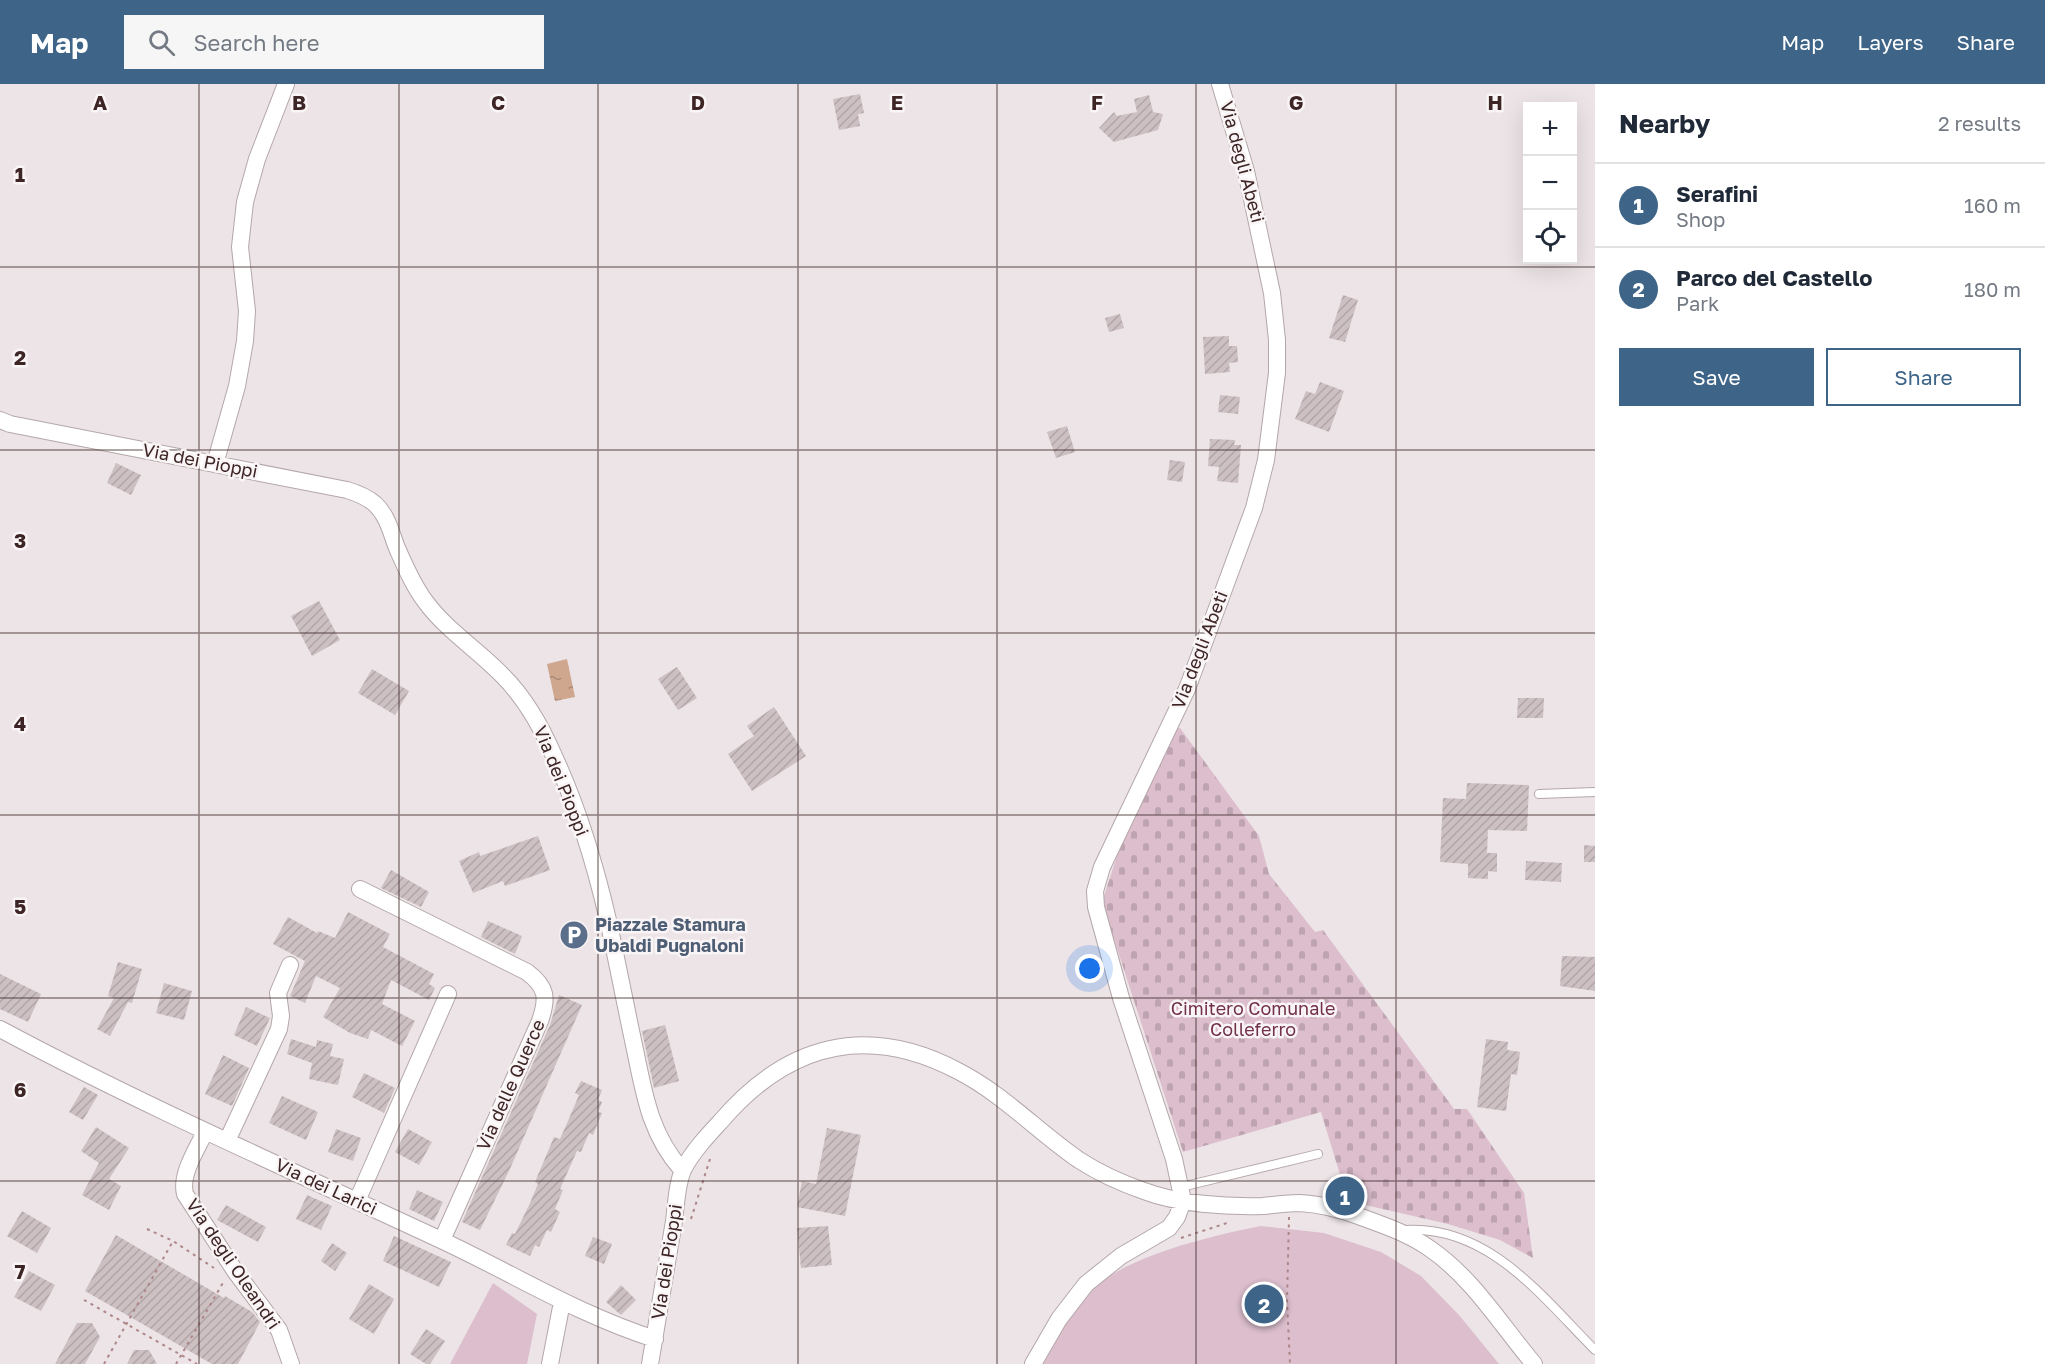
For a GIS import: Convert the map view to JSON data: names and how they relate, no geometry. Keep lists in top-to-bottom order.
{
  "streets": {
    "street": [
      "Via degli Abeti",
      "Via dei Pioppi",
      "Via delle Querce",
      "Via dei Larici",
      "Via degli Oleandri"
    ]
  },
  "crossings": [
    ["Via dei Pioppi", "Via dei Larici"],
    ["Via delle Querce", "Via dei Larici"],
    ["Via dei Larici", "Via degli Oleandri"]
  ],
  "parks": ["Cimitero Comunale Colleferro"],
  "places": {
    "parking": ["Piazzale Stamura Ubaldi Pugnaloni"]
  },
  "page": {
    "header": "Map",
    "search": "Search here",
    "nav": ["Map", "Layers", "Share"],
    "heading": ["Nearby", "2 results"],
    "map_buttons": ["+", "−"],
    "list": [
      {
        "mark": "1",
        "name": "Serafini",
        "note": "Shop",
        "value": "160 m"
      },
      {
        "mark": "2",
        "name": "Parco del Castello",
        "note": "Park",
        "value": "180 m"
      }
    ],
    "buttons": ["Save", "Share"],
    "pins": ["1", "2"]
  },
  "grid": {
    "columns": [
      "A",
      "B",
      "C",
      "D",
      "E",
      "F",
      "G",
      "H"
    ],
    "rows": [
      "1",
      "2",
      "3",
      "4",
      "5",
      "6",
      "7"
    ]
  }
}
